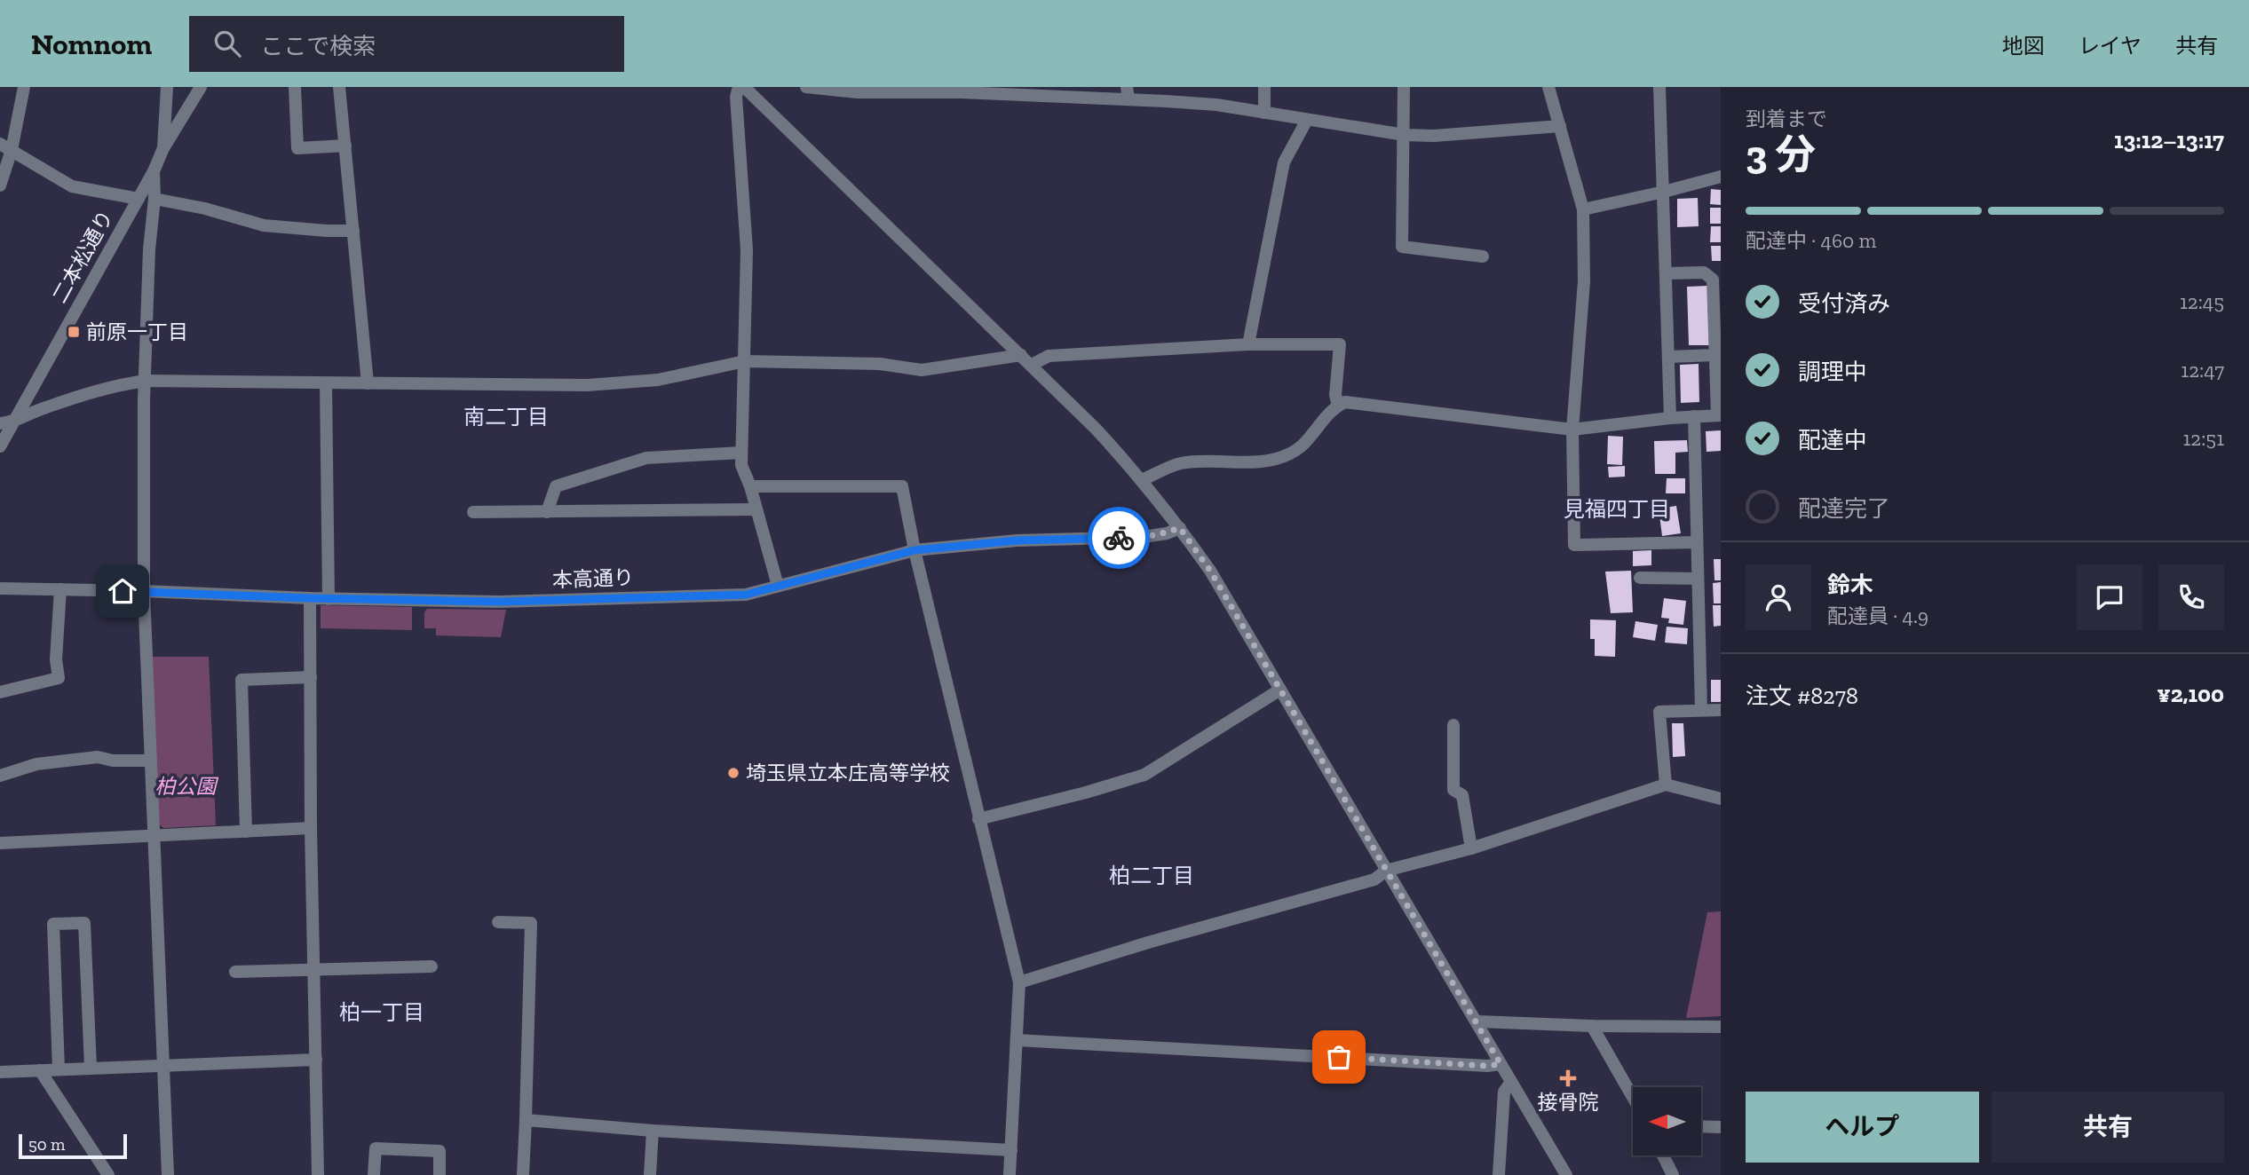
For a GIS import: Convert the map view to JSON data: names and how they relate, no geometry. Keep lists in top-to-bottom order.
{
  "streets": {
    "street": ["二本松通り", "本高通り"]
  },
  "districts": [
    "南二丁目",
    "見福四丁目",
    "柏二丁目",
    "柏一丁目"
  ],
  "parks": ["柏公園"],
  "places": {
    "transit": ["前原一丁目"],
    "other": ["埼玉県立本庄高等学校"],
    "health": ["接骨院"]
  },
  "scale_bar": "50 m",
  "north": "left",
  "page": {
    "header": "Nomnom",
    "search": "ここで検索",
    "nav": ["地図", "レイヤ", "共有"],
    "heading": ["3 分", "到着まで", "13:12–13:17"],
    "panel": [
      "鈴木",
      "配達員 · 4.9",
      "注文 #8278",
      "¥2,100"
    ],
    "bar": "配達中 · 460 m",
    "list": [
      ["受付済み", "12:45"],
      ["調理中", "12:47"],
      ["配達中", "12:51"],
      "配達完了"
    ],
    "buttons": ["ヘルプ", "共有"],
    "scale": "50 m"
  }
}
